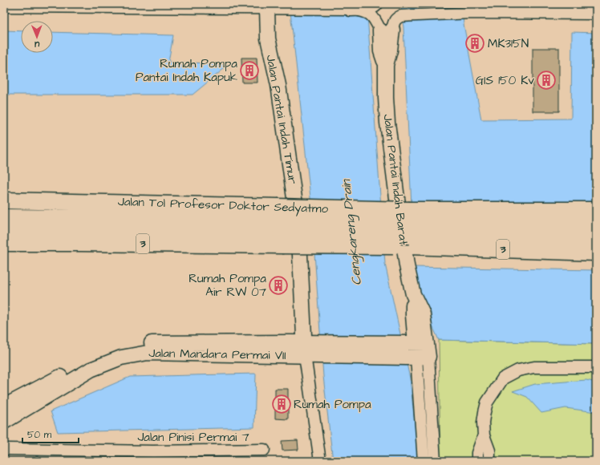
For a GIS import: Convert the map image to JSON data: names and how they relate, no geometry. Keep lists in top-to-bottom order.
{
  "streets": {
    "highway": ["Jalan Tol Profesor Doktor Sedyatmo", "3"],
    "main road": ["Jalan Pantai Indah Timur", "Jalan Pantai Indah Barat", "Jalan Mandara Permai VII"],
    "street": ["Jalan Pinisi Permai 7"]
  },
  "crossings": [
    ["Jalan Pantai Indah Timur", "Jalan Mandara Permai VII"],
    ["Jalan Pantai Indah Barat", "Jalan Mandara Permai VII"]
  ],
  "water": ["Cengkareng Drain"],
  "places": {
    "building": [
      "MK315N",
      "Rumah Pompa Pantai Indah Kapuk",
      "GIS 150 Kv",
      "Rumah Pompa Air RW 07",
      "Rumah Pompa"
    ]
  },
  "scale_bar": "50 m",
  "north": "bottom"
}
